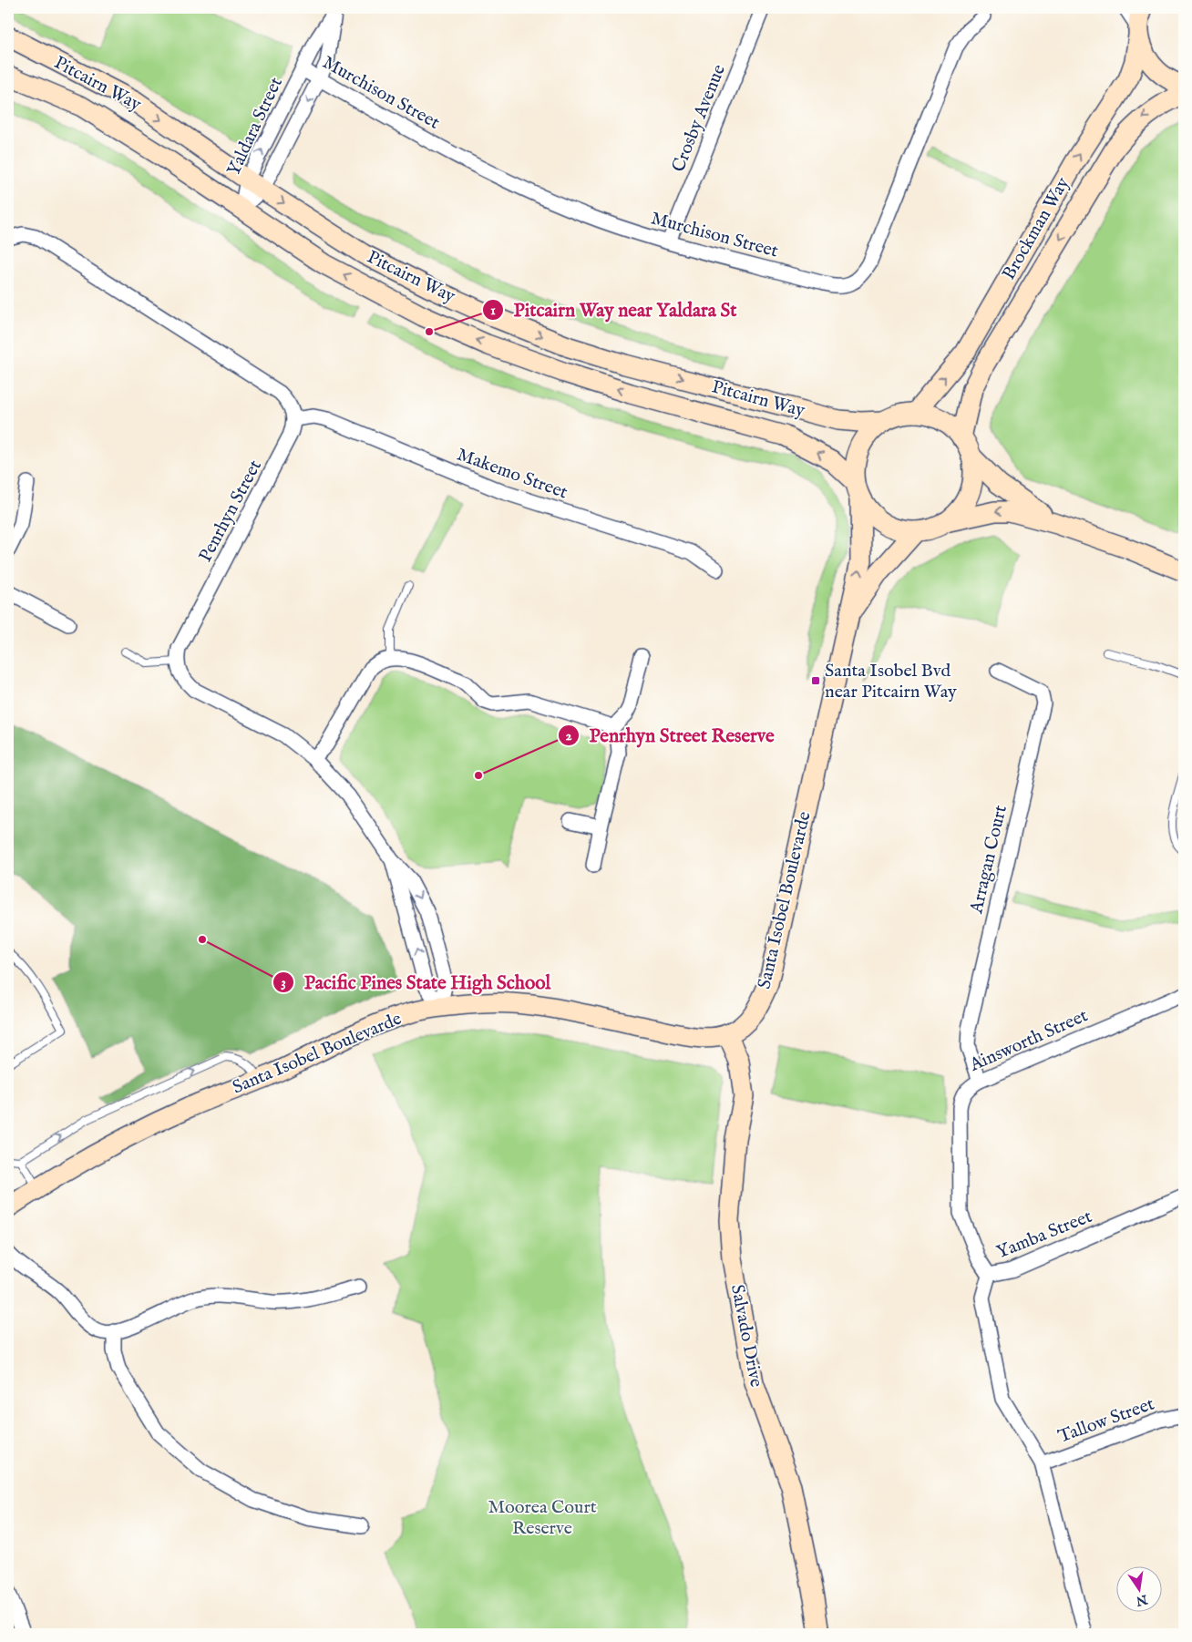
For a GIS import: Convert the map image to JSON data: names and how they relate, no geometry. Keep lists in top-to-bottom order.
{
  "streets": {
    "street": [
      "Pitcairn Way",
      "Murchison Street",
      "Crosby Avenue",
      "Yaldara Street",
      "Brockman Way",
      "Makemo Street",
      "Penrhyn Street",
      "Arragan Court",
      "Santa Isobel Boulevarde",
      "Ainsworth Street",
      "Yamba Street",
      "Salvado Drive",
      "Tallow Street"
    ]
  },
  "crossings": [
    ["Pitcairn Way", "Yaldara Street"],
    ["Pitcairn Way", "Brockman Way"],
    ["Pitcairn Way", "Santa Isobel Boulevarde"],
    ["Murchison Street", "Crosby Avenue"],
    ["Murchison Street", "Yaldara Street"],
    ["Brockman Way", "Santa Isobel Boulevarde"],
    ["Makemo Street", "Penrhyn Street"],
    ["Arragan Court", "Ainsworth Street"],
    ["Santa Isobel Boulevarde", "Salvado Drive"],
    ["Ainsworth Street", "Yamba Street"],
    ["Yamba Street", "Tallow Street"]
  ],
  "parks": ["Moorea Court Reserve"],
  "places": {
    "other": ["Pitcairn Way near Yaldara St", "Penrhyn Street Reserve", "Pacific Pines State High School"],
    "transit": ["Santa Isobel Bvd near Pitcairn Way"]
  },
  "north": "bottom"
}
